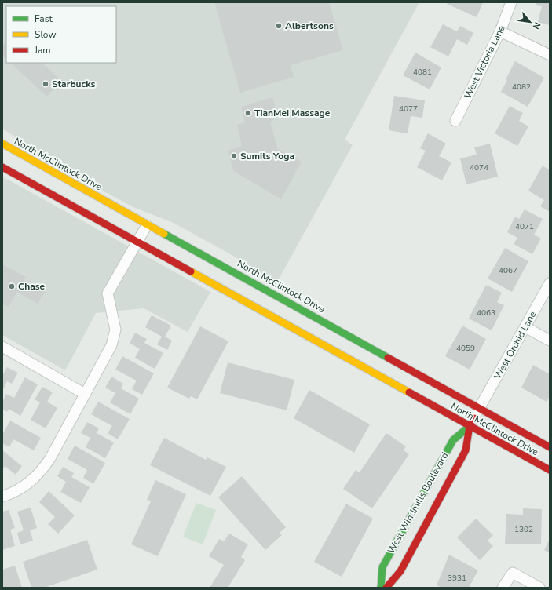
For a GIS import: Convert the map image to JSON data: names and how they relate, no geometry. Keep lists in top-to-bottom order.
{
  "streets": {
    "main road": ["North McClintock Drive", "West Windmills Boulevard"],
    "street": ["West Victoria Lane", "West Orchid Lane"]
  },
  "crossings": [
    ["North McClintock Drive", "West Orchid Lane"],
    ["North McClintock Drive", "West Windmills Boulevard"],
    ["West Orchid Lane", "West Windmills Boulevard"]
  ],
  "places": [
    "Albertsons",
    "Starbucks",
    "TianMei Massage",
    "Sumits Yoga",
    "Chase"
  ],
  "house_numbers": [
    "4081",
    "4082",
    "4077",
    "4074",
    "4071",
    "4067",
    "4063",
    "4059",
    "1302",
    "3931"
  ],
  "legend": ["Fast", "Slow", "Jam"],
  "north": "bottom right"
}
